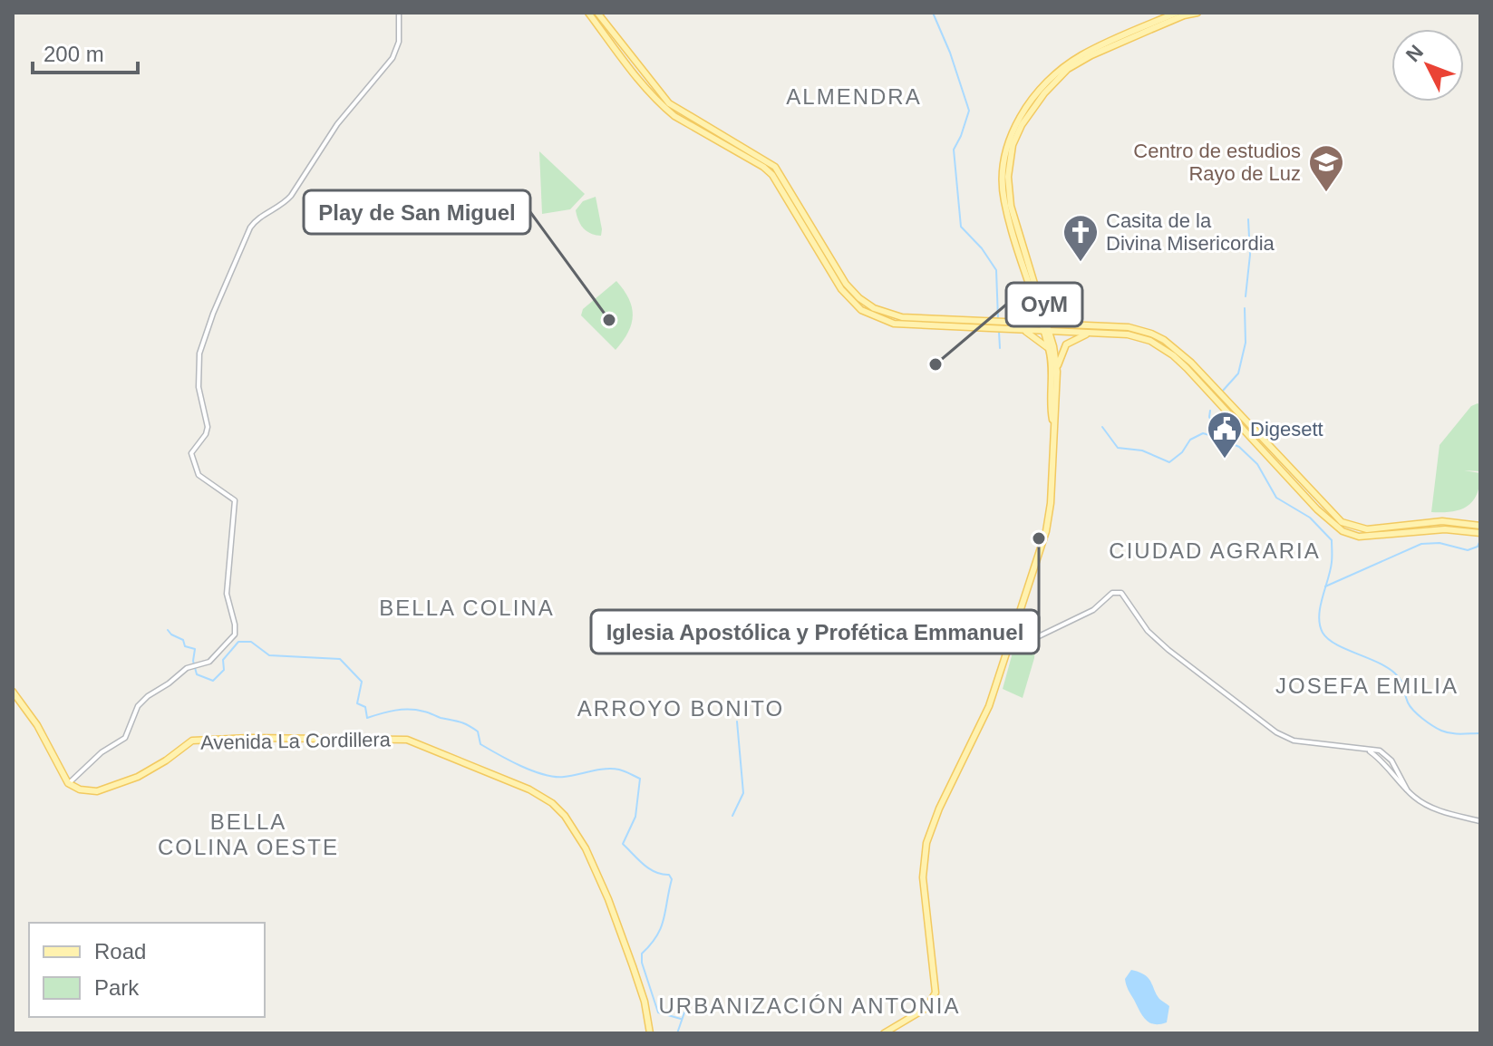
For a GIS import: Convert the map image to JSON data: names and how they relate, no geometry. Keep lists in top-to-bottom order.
{
  "streets": {
    "main road": ["Avenida La Cordillera"]
  },
  "districts": [
    "ALMENDRA",
    "CIUDAD AGRARIA",
    "BELLA COLINA",
    "JOSEFA EMILIA",
    "ARROYO BONITO",
    "BELLA COLINA OESTE",
    "URBANIZACIÓN ANTONIA"
  ],
  "places": {
    "school or university": ["Centro de estudios Rayo de Luz"],
    "church": ["Casita de la Divina Misericordia"],
    "other": ["Play de San Miguel", "OyM", "Iglesia Apostólica y Profética Emmanuel"],
    "public building": ["Digesett"]
  },
  "legend": ["Road", "Park"],
  "scale_bar": "200 m",
  "north": "top left"
}
